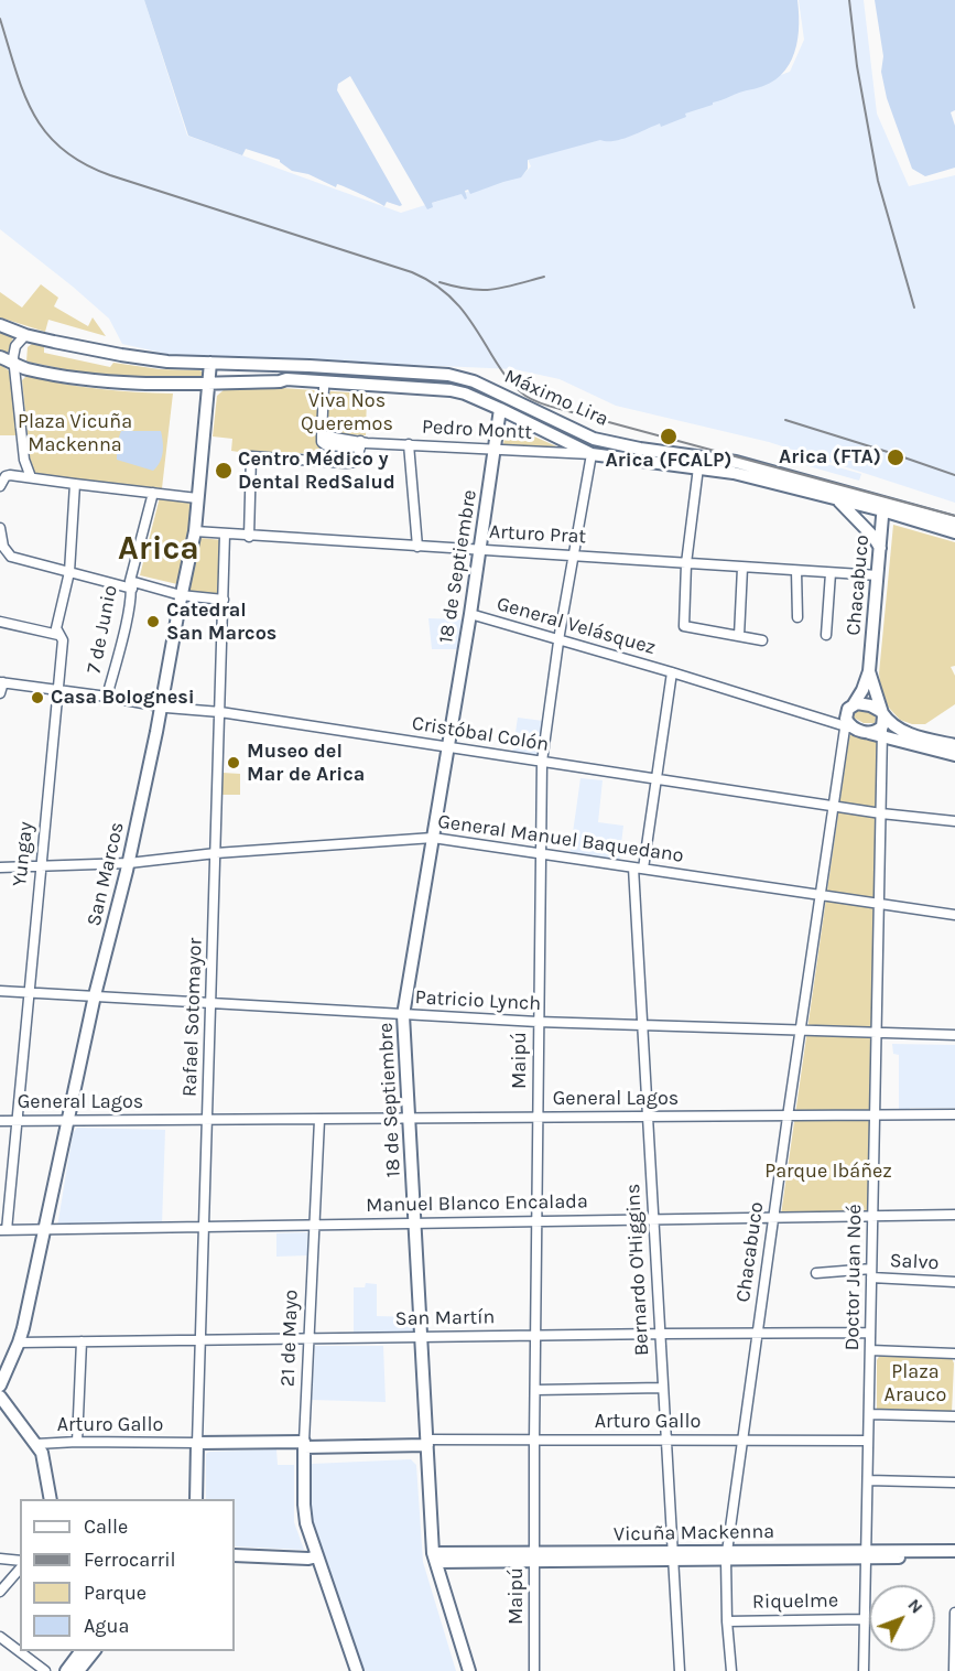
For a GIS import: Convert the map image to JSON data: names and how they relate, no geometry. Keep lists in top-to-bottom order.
{
  "streets": {
    "main road": [
      "Máximo Lira",
      "18 de Septiembre",
      "Chacabuco",
      "San Marcos",
      "Rafael Sotomayor",
      "21 de Mayo",
      "Arturo Gallo",
      "Vicuña Mackenna"
    ],
    "street": [
      "Pedro Montt",
      "Arturo Prat",
      "General Velásquez",
      "7 de Junio",
      "Cristóbal Colón",
      "General Manuel Baquedano",
      "Yungay",
      "Patricio Lynch",
      "Maipú",
      "General Lagos",
      "Manuel Blanco Encalada",
      "Salvo",
      "Bernardo O'Higgins",
      "Doctor Juan Noé",
      "San Martín",
      "Riquelme"
    ]
  },
  "crossings": [
    ["Máximo Lira", "Pedro Montt"],
    ["Máximo Lira", "18 de Septiembre"],
    ["Máximo Lira", "Chacabuco"],
    ["Máximo Lira", "San Marcos"],
    ["Máximo Lira", "Maipú"],
    ["Pedro Montt", "18 de Septiembre"],
    ["Pedro Montt", "Maipú"],
    ["Arturo Prat", "18 de Septiembre"],
    ["Arturo Prat", "Chacabuco"],
    ["Arturo Prat", "San Marcos"],
    ["Arturo Prat", "Rafael Sotomayor"],
    ["Arturo Prat", "Maipú"],
    ["18 de Septiembre", "General Velásquez"],
    ["18 de Septiembre", "Cristóbal Colón"],
    ["18 de Septiembre", "General Manuel Baquedano"],
    ["18 de Septiembre", "Patricio Lynch"],
    ["18 de Septiembre", "General Lagos"],
    ["18 de Septiembre", "Manuel Blanco Encalada"],
    ["18 de Septiembre", "San Martín"],
    ["18 de Septiembre", "Arturo Gallo"],
    ["18 de Septiembre", "Vicuña Mackenna"],
    ["Chacabuco", "General Velásquez"],
    ["Chacabuco", "Cristóbal Colón"],
    ["Chacabuco", "General Manuel Baquedano"],
    ["Chacabuco", "Patricio Lynch"],
    ["Chacabuco", "General Lagos"],
    ["Chacabuco", "Manuel Blanco Encalada"],
    ["Chacabuco", "Doctor Juan Noé"],
    ["Chacabuco", "San Martín"],
    ["Chacabuco", "Arturo Gallo"],
    ["Chacabuco", "Vicuña Mackenna"],
    ["Chacabuco", "Riquelme"],
    ["General Velásquez", "Maipú"],
    ["General Velásquez", "Bernardo O'Higgins"],
    ["General Velásquez", "Doctor Juan Noé"],
    ["7 de Junio", "Cristóbal Colón"],
    ["Cristóbal Colón", "Yungay"],
    ["Cristóbal Colón", "San Marcos"],
    ["Cristóbal Colón", "Rafael Sotomayor"],
    ["Cristóbal Colón", "Maipú"],
    ["Cristóbal Colón", "Bernardo O'Higgins"],
    ["Cristóbal Colón", "Doctor Juan Noé"],
    ["General Manuel Baquedano", "Yungay"],
    ["General Manuel Baquedano", "San Marcos"],
    ["General Manuel Baquedano", "Rafael Sotomayor"],
    ["General Manuel Baquedano", "Maipú"],
    ["General Manuel Baquedano", "Bernardo O'Higgins"],
    ["General Manuel Baquedano", "Doctor Juan Noé"],
    ["Yungay", "Patricio Lynch"],
    ["Yungay", "General Lagos"],
    ["Yungay", "Manuel Blanco Encalada"],
    ["San Marcos", "Patricio Lynch"],
    ["San Marcos", "General Lagos"],
    ["San Marcos", "Manuel Blanco Encalada"],
    ["San Marcos", "San Martín"],
    ["Patricio Lynch", "Rafael Sotomayor"],
    ["Patricio Lynch", "Maipú"],
    ["Patricio Lynch", "Bernardo O'Higgins"],
    ["Patricio Lynch", "Doctor Juan Noé"],
    ["Rafael Sotomayor", "General Lagos"],
    ["Rafael Sotomayor", "Manuel Blanco Encalada"],
    ["Rafael Sotomayor", "San Martín"],
    ["Rafael Sotomayor", "Arturo Gallo"],
    ["Maipú", "General Lagos"],
    ["Maipú", "Manuel Blanco Encalada"],
    ["Maipú", "San Martín"],
    ["Maipú", "Arturo Gallo"],
    ["Maipú", "Vicuña Mackenna"],
    ["General Lagos", "Bernardo O'Higgins"],
    ["General Lagos", "Doctor Juan Noé"],
    ["General Lagos", "21 de Mayo"],
    ["Manuel Blanco Encalada", "Bernardo O'Higgins"],
    ["Manuel Blanco Encalada", "Doctor Juan Noé"],
    ["Manuel Blanco Encalada", "21 de Mayo"],
    ["Salvo", "Doctor Juan Noé"],
    ["Bernardo O'Higgins", "San Martín"],
    ["Bernardo O'Higgins", "Arturo Gallo"],
    ["Bernardo O'Higgins", "Vicuña Mackenna"],
    ["Doctor Juan Noé", "San Martín"],
    ["Doctor Juan Noé", "Arturo Gallo"],
    ["Doctor Juan Noé", "Vicuña Mackenna"],
    ["Doctor Juan Noé", "Riquelme"],
    ["San Martín", "21 de Mayo"],
    ["21 de Mayo", "Arturo Gallo"]
  ],
  "districts": ["Arica"],
  "parks": [
    "Viva Nos Queremos",
    "Plaza Vicuña Mackenna",
    "Parque Ibáñez",
    "Plaza Arauco"
  ],
  "places": [
    "Arica (FCALP)",
    "Arica (FTA)",
    "Centro Médico y Dental RedSalud",
    "Catedral San Marcos",
    "Casa Bolognesi",
    "Museo del Mar de Arica"
  ],
  "legend": [
    "Calle",
    "Ferrocarril",
    "Parque",
    "Agua"
  ],
  "north": "top right"
}
